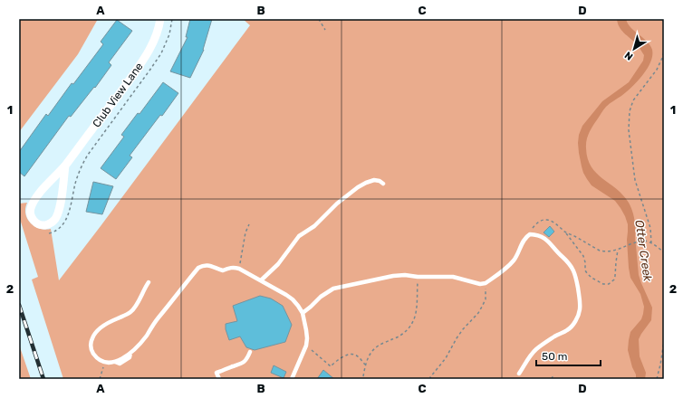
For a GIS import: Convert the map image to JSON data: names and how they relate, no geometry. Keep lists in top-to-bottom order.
{
  "streets": {
    "street": ["Club View Lane"]
  },
  "water": ["Otter Creek"],
  "scale_bar": "50 m",
  "north": "bottom left",
  "grid": {
    "columns": [
      "A",
      "B",
      "C",
      "D"
    ],
    "rows": ["1", "2"]
  }
}
